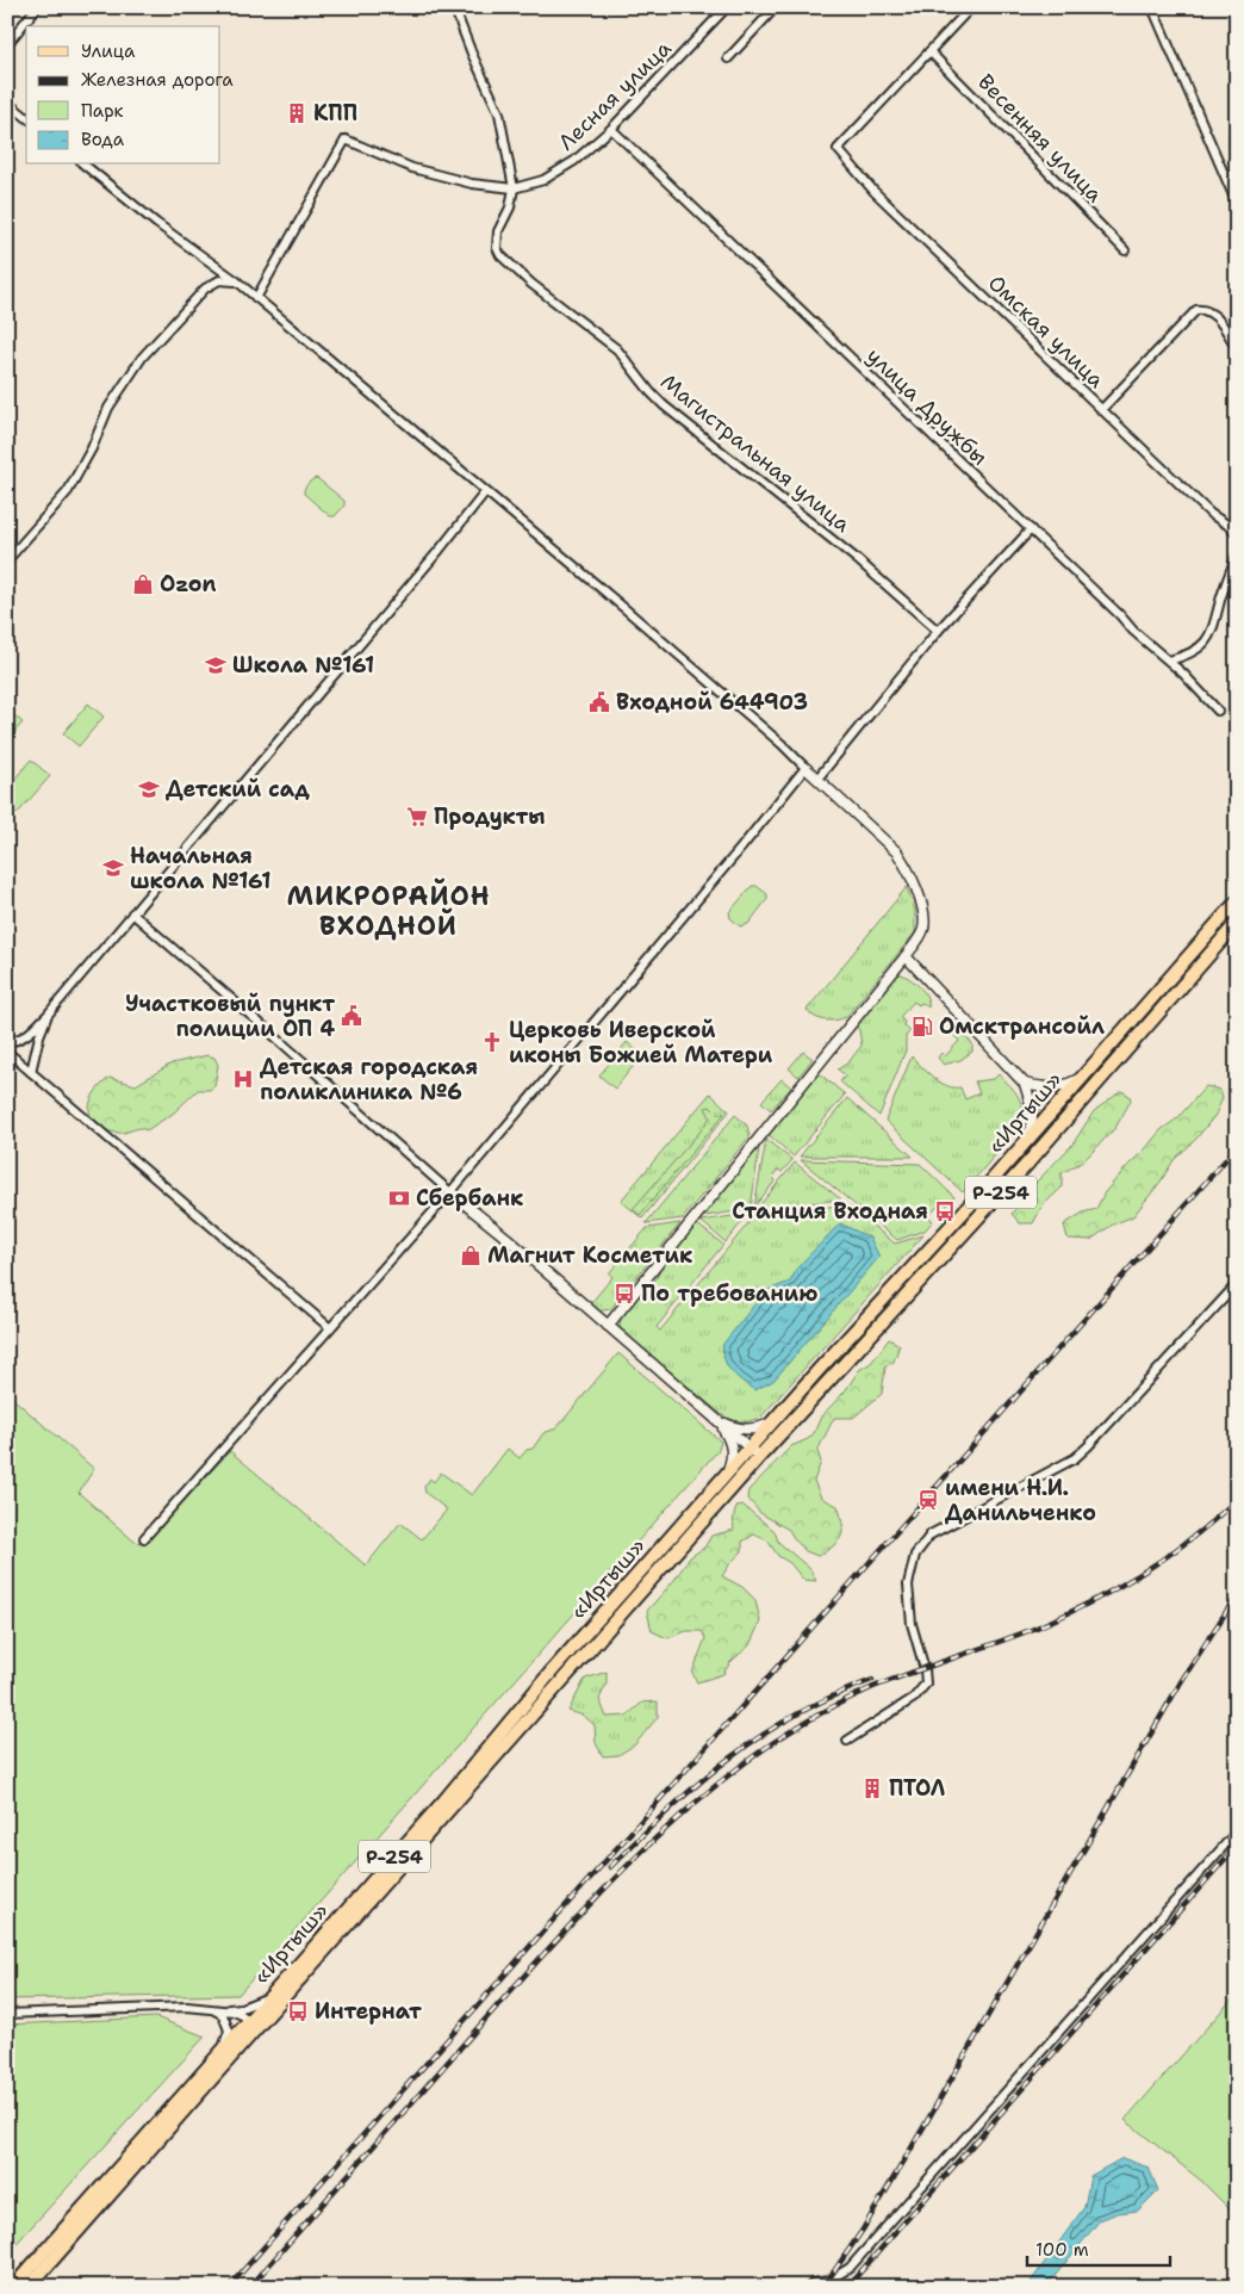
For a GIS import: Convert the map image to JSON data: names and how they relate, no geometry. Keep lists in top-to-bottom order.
{
  "streets": {
    "main road": ["«Иртыш»", "Р-254"],
    "street": [
      "Лесная улица",
      "Весенняя улица",
      "Омская улица",
      "улица Дружбы",
      "Магистральная улица"
    ]
  },
  "crossings": [
    ["Лесная улица", "улица Дружбы"],
    ["Лесная улица", "Магистральная улица"],
    ["Весенняя улица", "Омская улица"]
  ],
  "districts": ["МИКРОРАЙОН ВХОДНОЙ"],
  "places": {
    "building": ["КПП", "ПТОЛ"],
    "shop": ["Ozon", "Магнит Косметик"],
    "school or university": ["Школа №161", "Детский сад", "Начальная школа №161"],
    "public building": ["Входной 644903", "Участковый пункт полиции ОП 4"],
    "supermarket": ["Продукты"],
    "fuel station": ["Омсктрансойл"],
    "church": ["Церковь Иверской иконы Божией Матери"],
    "hospital": ["Детская городская поликлиника №6"],
    "bank": ["Сбербанк"],
    "bus stop": ["Станция Входная", "По требованию", "Интернат"],
    "station": ["имени Н.И. Данильченко"]
  },
  "legend": [
    "Улица",
    "Железная дорога",
    "Парк",
    "Вода"
  ],
  "scale_bar": "100 m"
}
